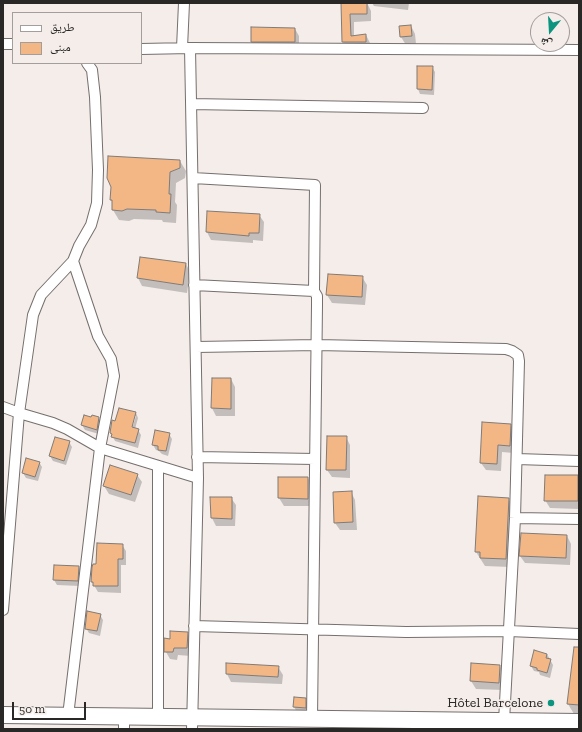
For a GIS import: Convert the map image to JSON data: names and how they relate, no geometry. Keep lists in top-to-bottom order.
{
  "places": ["Hôtel Barcelone"],
  "legend": ["طريق", "مبنى"],
  "scale_bar": "50 m",
  "north": "bottom"
}
